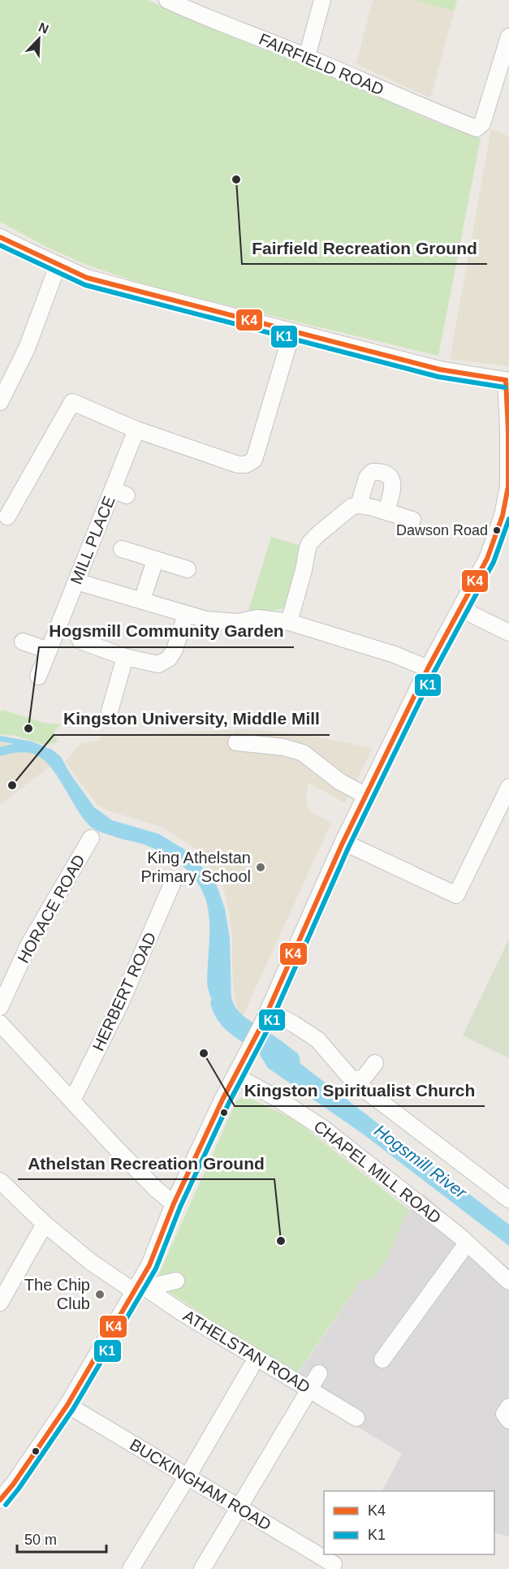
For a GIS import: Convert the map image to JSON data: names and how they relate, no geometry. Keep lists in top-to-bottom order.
{
  "streets": {
    "street": [
      "FAIRFIELD ROAD",
      "MILL PLACE",
      "HORACE ROAD",
      "HERBERT ROAD",
      "CHAPEL MILL ROAD",
      "ATHELSTAN ROAD",
      "BUCKINGHAM ROAD"
    ]
  },
  "water": ["Hogsmill River"],
  "places": [
    "Fairfield Recreation Ground",
    "Dawson Road",
    "Hogsmill Community Garden",
    "Kingston University, Middle Mill",
    "King Athelstan Primary School",
    "Kingston Spiritualist Church",
    "Athelstan Recreation Ground",
    "The Chip Club"
  ],
  "lines": ["transit line K4", "transit line K1"],
  "legend": ["K4", "K1"],
  "scale_bar": "50 m",
  "north": "top right"
}
